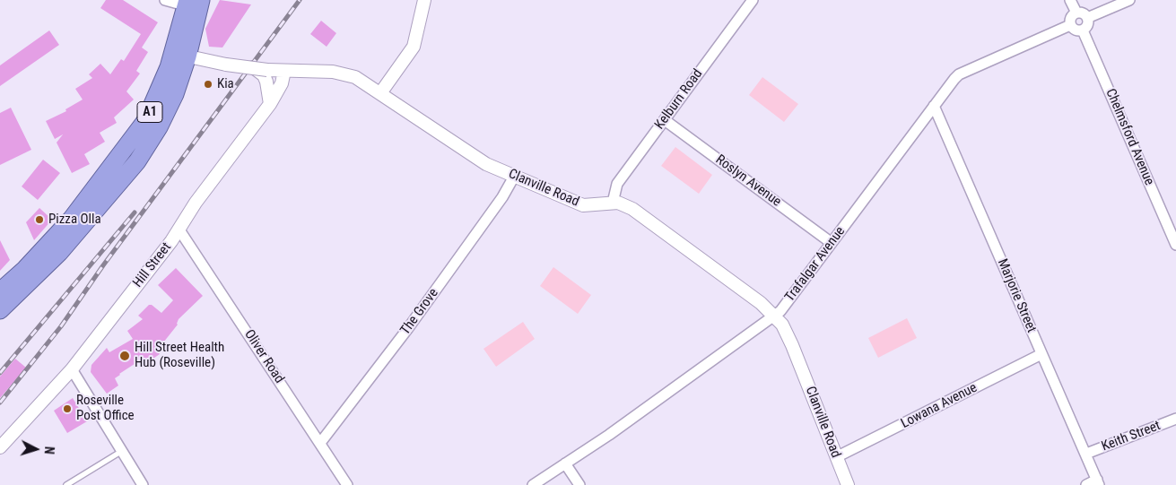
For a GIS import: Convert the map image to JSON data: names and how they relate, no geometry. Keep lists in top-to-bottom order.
{
  "streets": {
    "highway": ["A1"],
    "street": [
      "Kelburn Road",
      "Chelmsford Avenue",
      "Roslyn Avenue",
      "Clanville Road",
      "Trafalgar Avenue",
      "Hill Street",
      "Marjorie Street",
      "The Grove",
      "Oliver Road",
      "Lowana Avenue",
      "Keith Street"
    ]
  },
  "crossings": [
    ["Kelburn Road", "Roslyn Avenue"],
    ["Kelburn Road", "Clanville Road"],
    ["A1", "Clanville Road"],
    ["Chelmsford Avenue", "Trafalgar Avenue"],
    ["Roslyn Avenue", "Trafalgar Avenue"],
    ["Clanville Road", "Trafalgar Avenue"],
    ["Clanville Road", "Hill Street"],
    ["Clanville Road", "The Grove"],
    ["Clanville Road", "Lowana Avenue"],
    ["Trafalgar Avenue", "Marjorie Street"],
    ["Hill Street", "Oliver Road"],
    ["Marjorie Street", "Lowana Avenue"],
    ["Marjorie Street", "Keith Street"],
    ["The Grove", "Oliver Road"]
  ],
  "places": [
    "Kia",
    "Pizza Olla",
    "Hill Street Health Hub (Roseville)",
    "Roseville Post Office"
  ],
  "north": "right"
}
